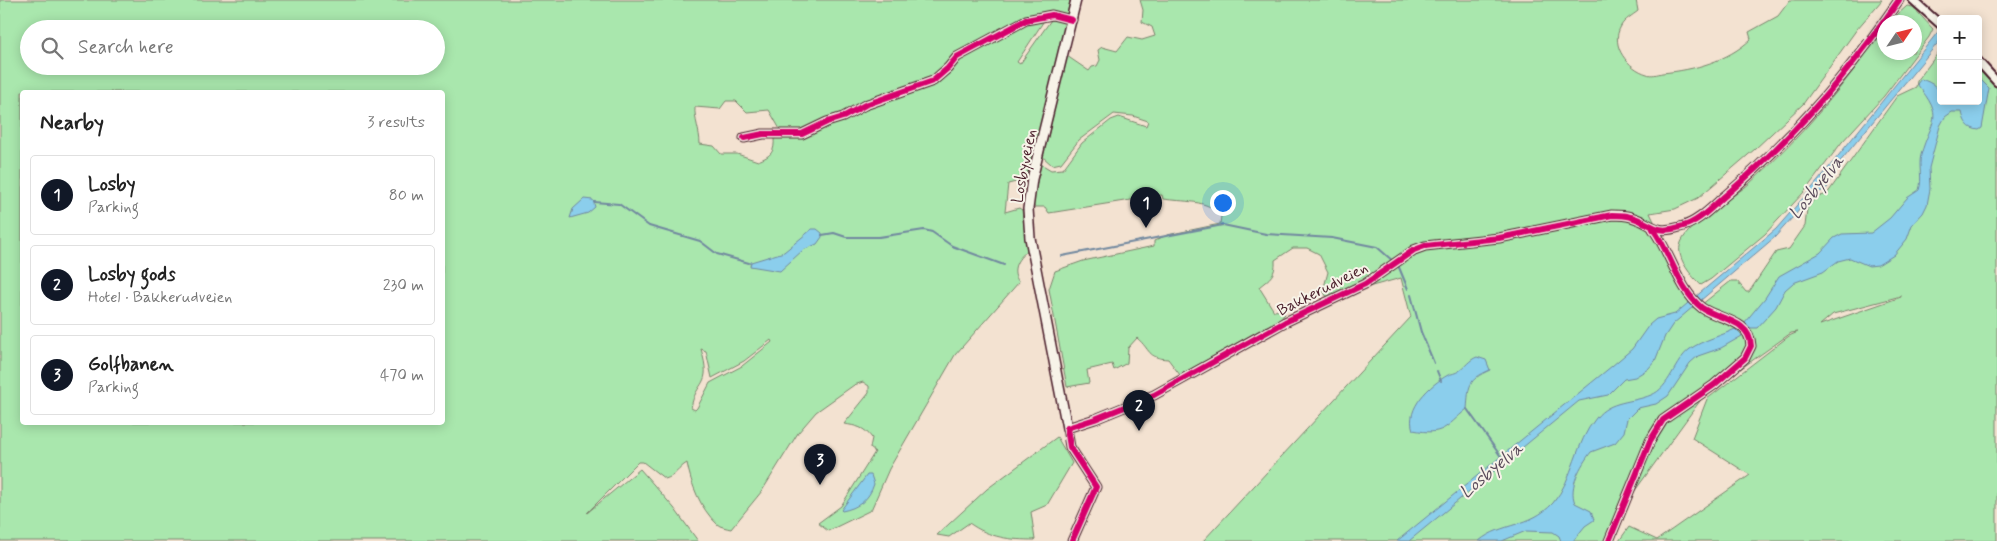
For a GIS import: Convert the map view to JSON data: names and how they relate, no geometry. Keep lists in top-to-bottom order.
{
  "streets": {
    "main road": ["Losbyveien"],
    "street": ["Bakkerudveien"]
  },
  "crossings": [
    ["Losbyveien", "Bakkerudveien"]
  ],
  "water": ["Losbyelva"],
  "north": "top right",
  "page": {
    "map_buttons": ["+", "−"],
    "search": "Search here",
    "heading": ["Nearby", "3 results"],
    "list": [
      {
        "mark": "1",
        "name": "Losby",
        "note": "Parking",
        "value": "80 m"
      },
      {
        "mark": "2",
        "name": "Losby gods",
        "note": "Hotel · Bakkerudveien",
        "value": "230 m"
      },
      {
        "mark": "3",
        "name": "Golfbanen",
        "note": "Parking",
        "value": "470 m"
      }
    ],
    "pins": ["1", "2", "3"]
  }
}
